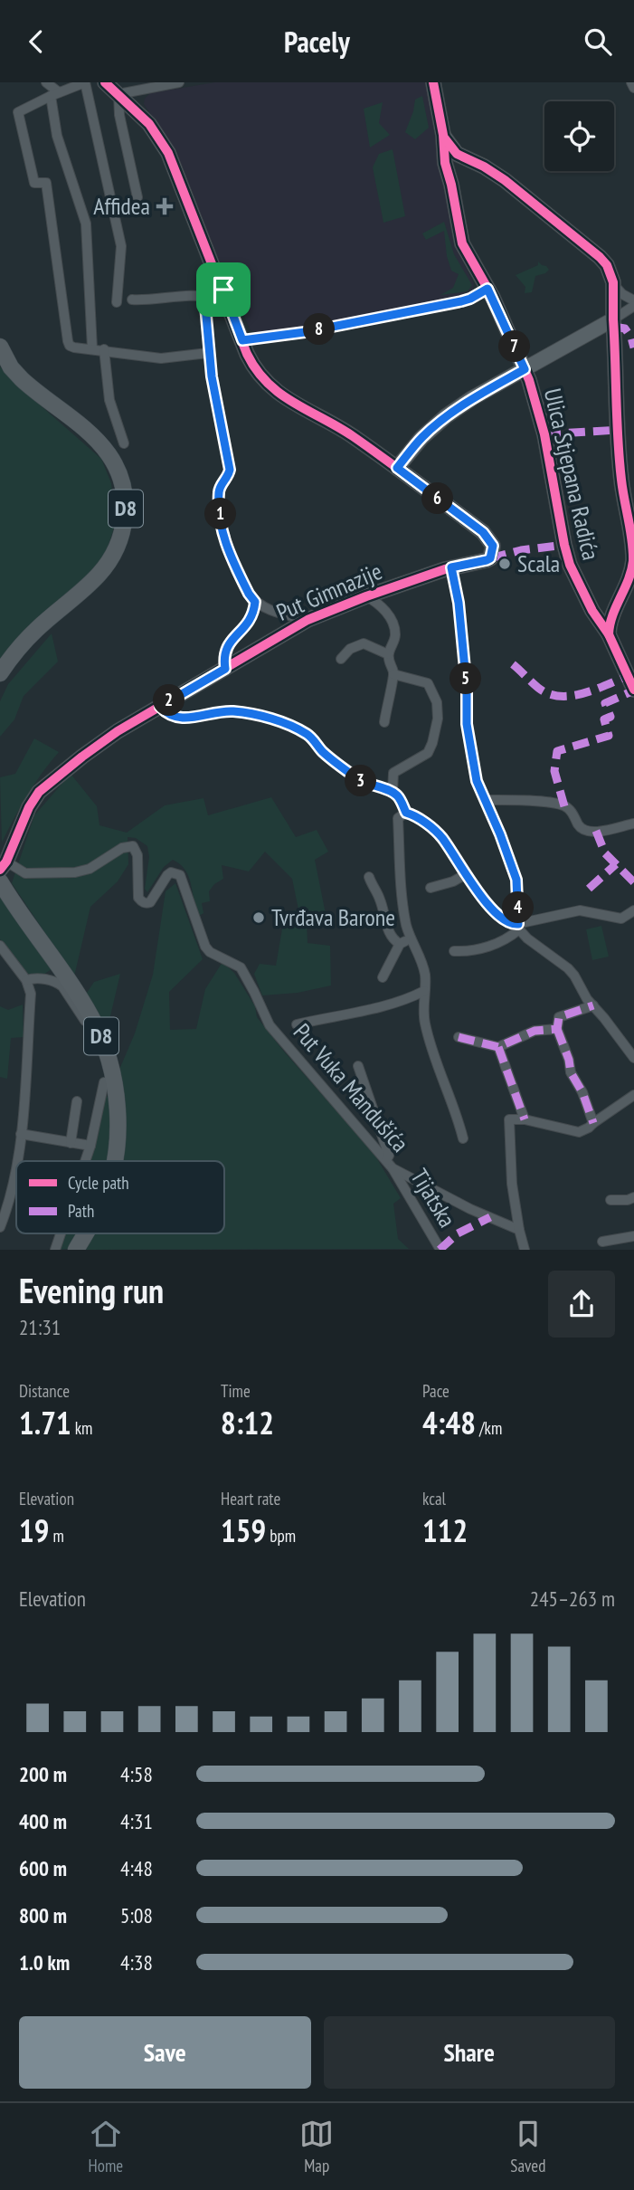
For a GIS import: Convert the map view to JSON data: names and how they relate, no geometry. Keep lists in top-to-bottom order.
{
  "streets": {
    "main road": ["D8"],
    "street": [
      "Ulica Stjepana Radića",
      "Put Gimnazije",
      "Put Vuka Mandušića",
      "Tijatska"
    ]
  },
  "crossings": [
    ["Ulica Stjepana Radića", "Put Gimnazije"],
    ["Put Gimnazije", "Put Vuka Mandušića"],
    ["Put Vuka Mandušića", "Tijatska"]
  ],
  "places": {
    "health": ["Affidea"],
    "other": ["Scala", "Tvrđava Barone"]
  },
  "legend": ["Cycle path", "Path"],
  "page": {
    "header": "Pacely",
    "pins": [
      "8",
      "7",
      "6",
      "1",
      "5",
      "2",
      "3",
      "4"
    ],
    "heading": ["Evening run", "21:31"],
    "stats": [
      ["Distance", "1.71 km"],
      ["Time", "8:12"],
      ["Pace", "4:48 /km"],
      ["Elevation", "19 m"],
      ["Heart rate", "159 bpm"],
      ["kcal", "112"]
    ],
    "chart": ["Elevation", "245–263 m"],
    "list": [
      {
        "name": "200 m",
        "note": "4:58"
      },
      {
        "name": "400 m",
        "note": "4:31"
      },
      {
        "name": "600 m",
        "note": "4:48"
      },
      {
        "name": "800 m",
        "note": "5:08"
      },
      {
        "name": "1.0 km",
        "note": "4:38"
      }
    ],
    "buttons": ["Save", "Share"],
    "tabs": ["Home", "Map", "Saved"]
  }
}
